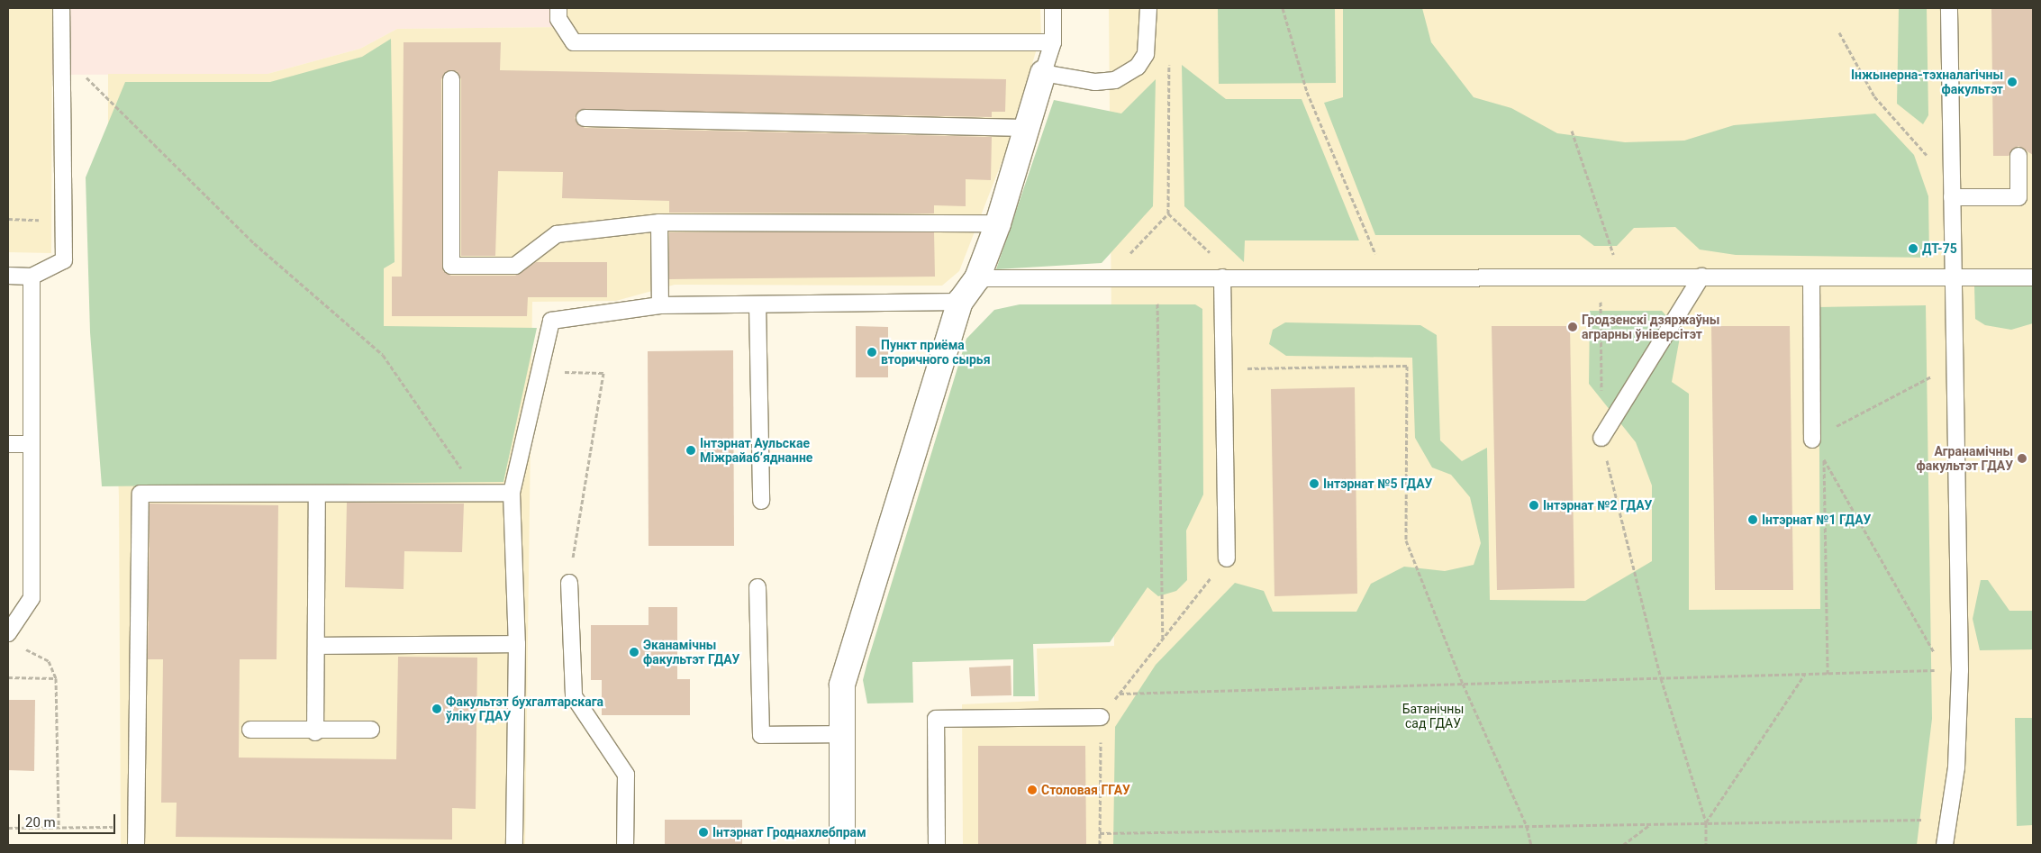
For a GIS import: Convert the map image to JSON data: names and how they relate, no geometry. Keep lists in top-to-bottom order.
{
  "parks": ["Батанічны сад ГДАУ"],
  "places": [
    "Інжынерна-тэхналагічны факультэт",
    "ДТ-75",
    "Гродзенскі дзяржаўны аграрны ўніверсітэт",
    "Пункт приёма вторичного сырья",
    "Інтэрнат Аульскае Міжрайабʼяднанне",
    "Агранамічны факультэт ГДАУ",
    "Інтэрнат №5 ГДАУ",
    "Інтэрнат №2 ГДАУ",
    "Інтэрнат №1 ГДАУ",
    "Эканамічны факультэт ГДАУ",
    "Факультэт бухгалтарскага ўліку ГДАУ",
    "Столовая ГГАУ",
    "Інтэрнат Гроднахлебпрам"
  ],
  "scale_bar": "20 m"
}
